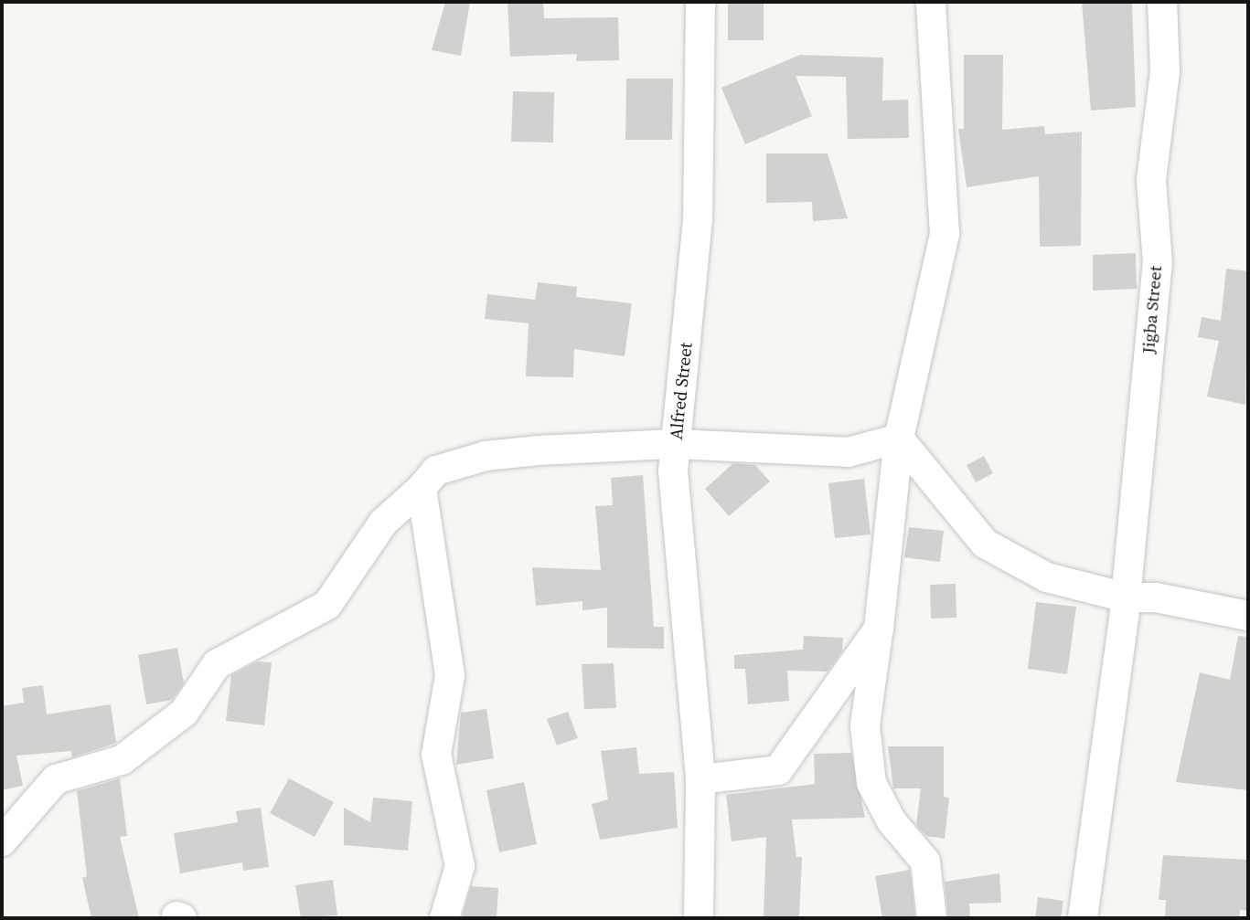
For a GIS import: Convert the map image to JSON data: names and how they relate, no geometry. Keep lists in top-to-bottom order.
{
  "streets": {
    "street": ["Jigba Street", "Alfred Street"]
  }
}
